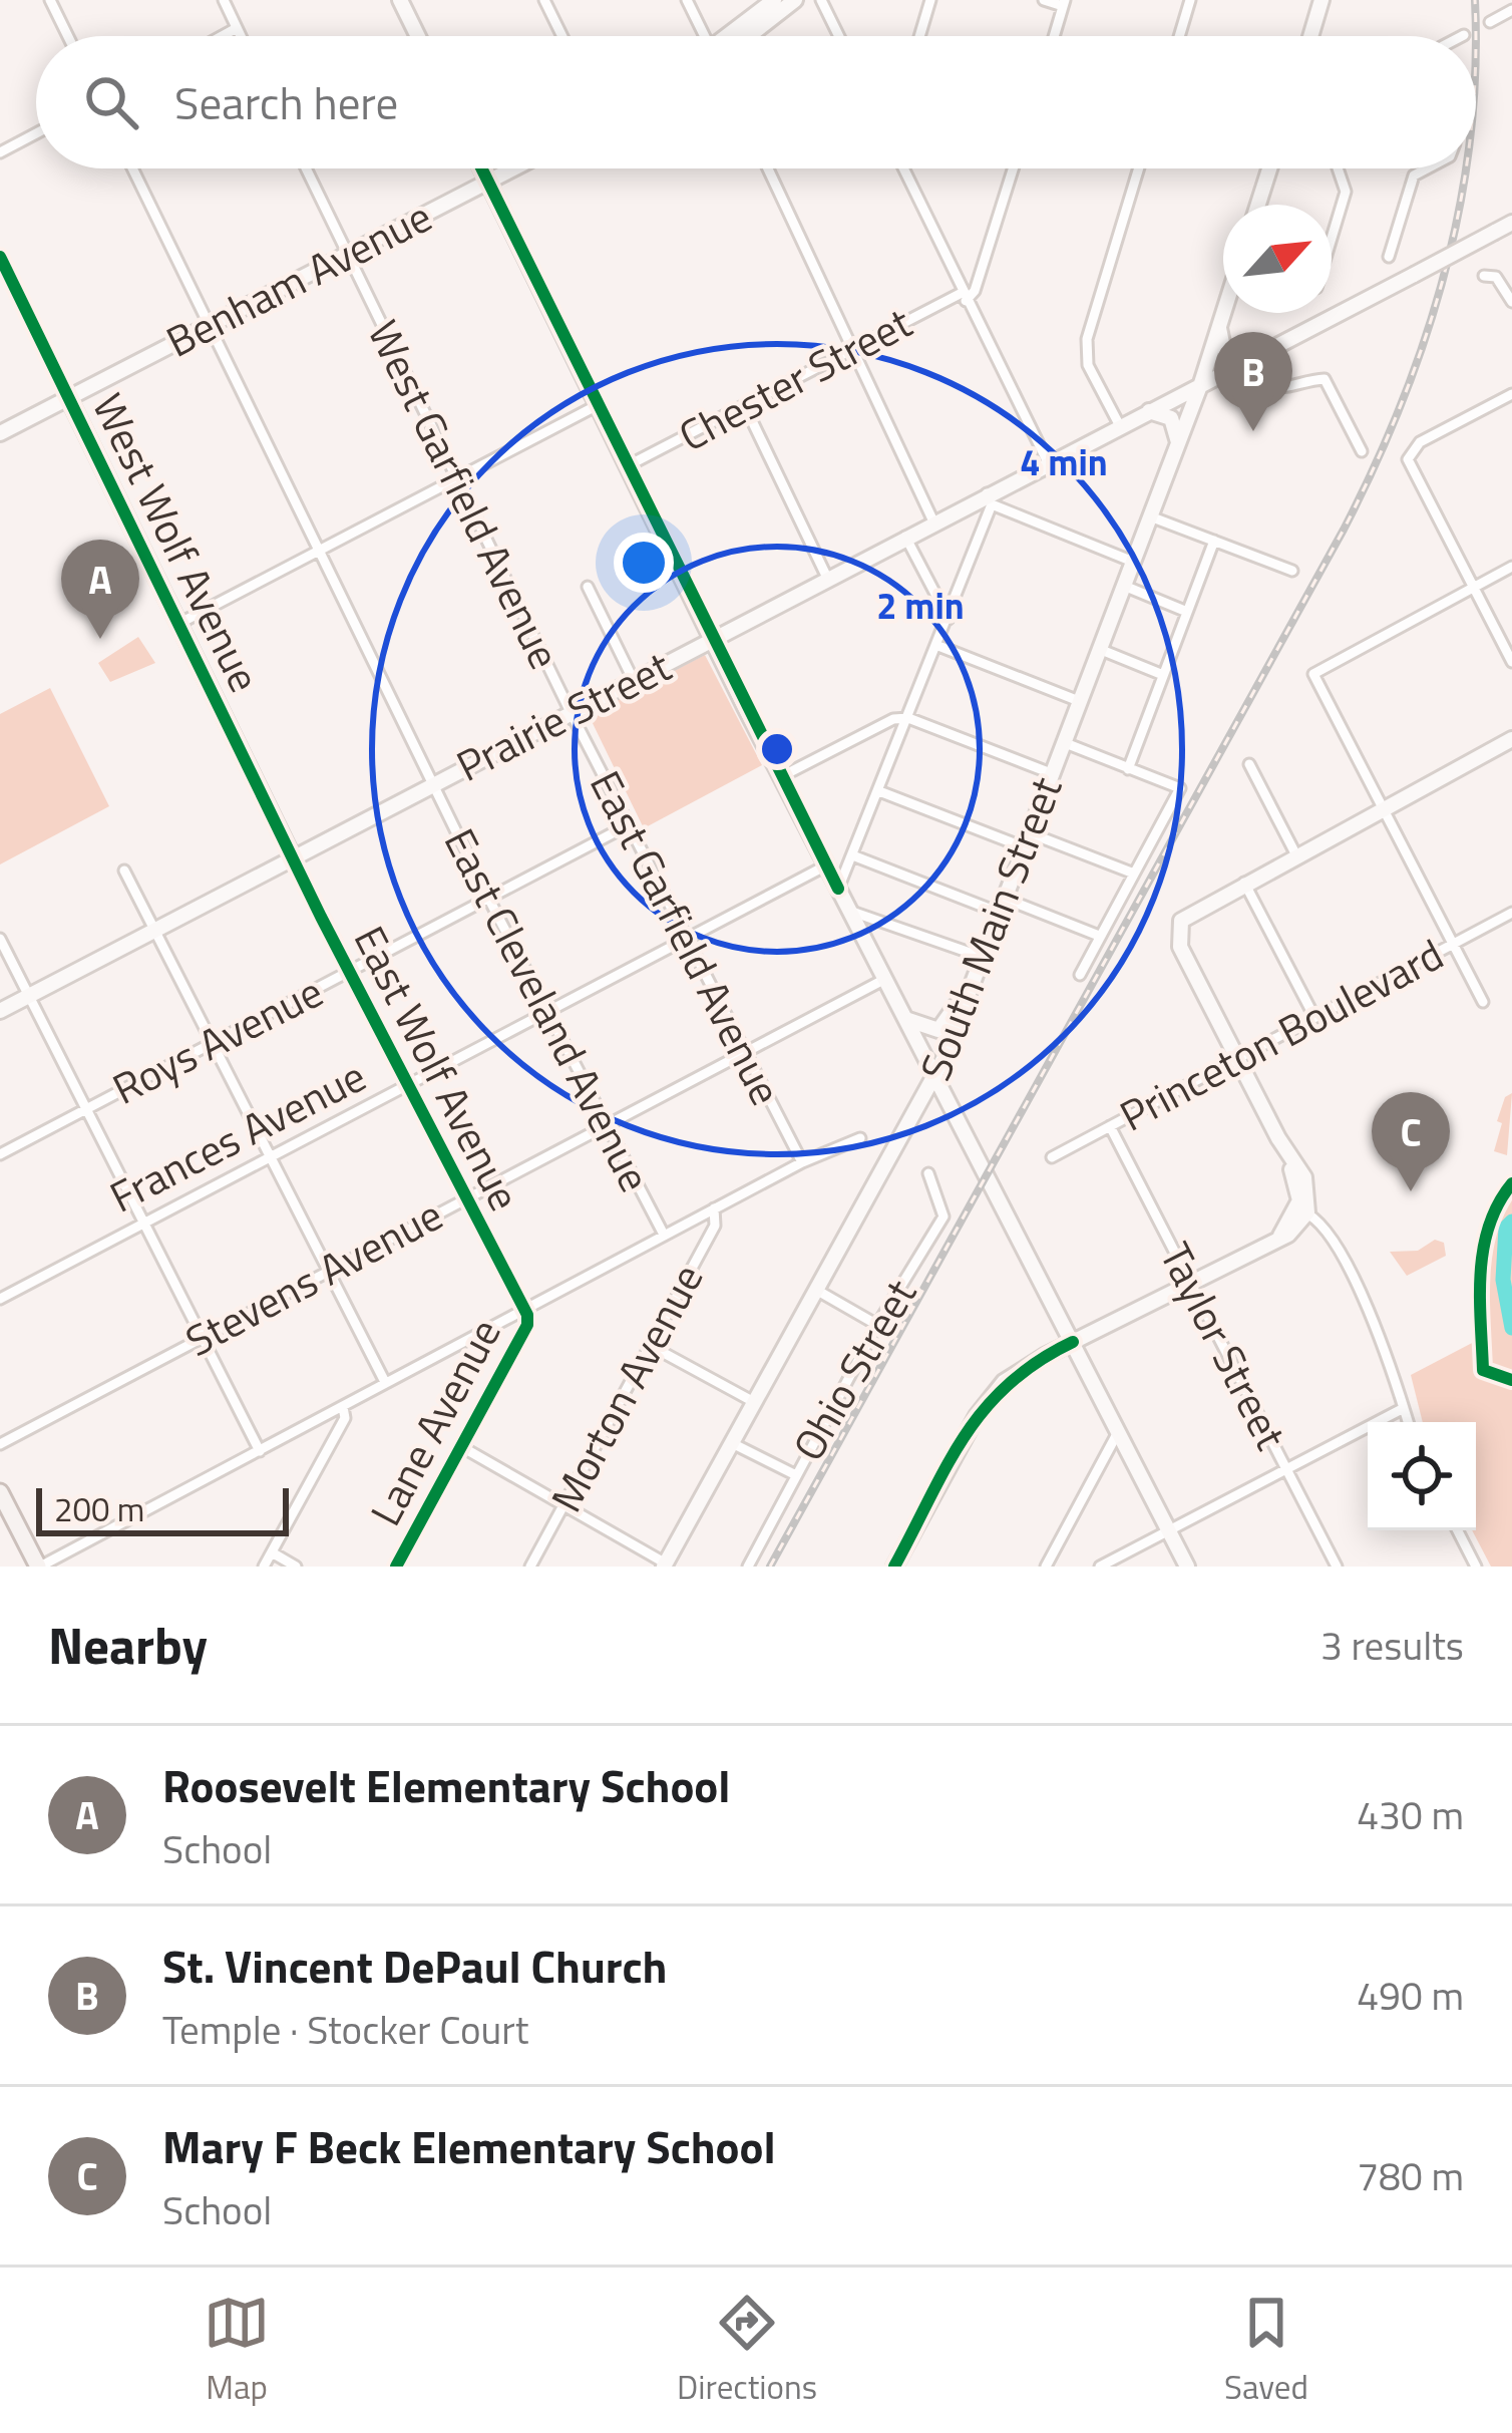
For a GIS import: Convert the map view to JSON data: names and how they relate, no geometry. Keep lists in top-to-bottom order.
{
  "streets": {
    "main road": [
      "Benham Avenue",
      "West Wolf Avenue",
      "Prairie Street",
      "South Main Street"
    ],
    "street": [
      "Chester Street",
      "West Garfield Avenue",
      "East Garfield Avenue",
      "East Cleveland Avenue",
      "Princeton Boulevard",
      "Roys Avenue",
      "East Wolf Avenue",
      "Frances Avenue",
      "Stevens Avenue",
      "Taylor Street",
      "Ohio Street",
      "Morton Avenue",
      "Lane Avenue"
    ]
  },
  "crossings": [
    ["Benham Avenue", "West Garfield Avenue"],
    ["Benham Avenue", "West Wolf Avenue"],
    ["Benham Avenue", "East Cleveland Avenue"],
    ["West Garfield Avenue", "Prairie Street"],
    ["West Garfield Avenue", "East Garfield Avenue"],
    ["West Wolf Avenue", "Prairie Street"],
    ["West Wolf Avenue", "East Wolf Avenue"],
    ["Prairie Street", "South Main Street"],
    ["Prairie Street", "East Garfield Avenue"],
    ["Prairie Street", "East Cleveland Avenue"],
    ["Prairie Street", "East Wolf Avenue"],
    ["East Garfield Avenue", "Roys Avenue"],
    ["East Garfield Avenue", "Frances Avenue"],
    ["East Garfield Avenue", "Stevens Avenue"],
    ["East Cleveland Avenue", "Roys Avenue"],
    ["East Cleveland Avenue", "Frances Avenue"],
    ["East Cleveland Avenue", "Stevens Avenue"],
    ["Princeton Boulevard", "Taylor Street"],
    ["Roys Avenue", "East Wolf Avenue"],
    ["East Wolf Avenue", "Frances Avenue"],
    ["East Wolf Avenue", "Stevens Avenue"],
    ["East Wolf Avenue", "Lane Avenue"]
  ],
  "scale_bar": "200 m",
  "north": "top right",
  "page": {
    "search": "Search here",
    "pins": ["B", "A", "C"],
    "scale": "200 m",
    "heading": ["Nearby", "3 results"],
    "list": [
      {
        "mark": "A",
        "name": "Roosevelt Elementary School",
        "note": "School",
        "value": "430 m"
      },
      {
        "mark": "B",
        "name": "St. Vincent DePaul Church",
        "note": "Temple · Stocker Court",
        "value": "490 m"
      },
      {
        "mark": "C",
        "name": "Mary F Beck Elementary School",
        "note": "School",
        "value": "780 m"
      }
    ],
    "nav": ["Map", "Directions", "Saved"]
  },
  "rings": ["4 min", "2 min"]
}
